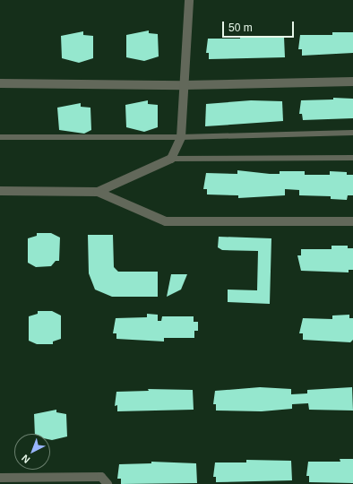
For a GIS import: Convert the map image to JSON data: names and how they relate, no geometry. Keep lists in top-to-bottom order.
{
  "scale_bar": "50 m",
  "north": "bottom left"
}
